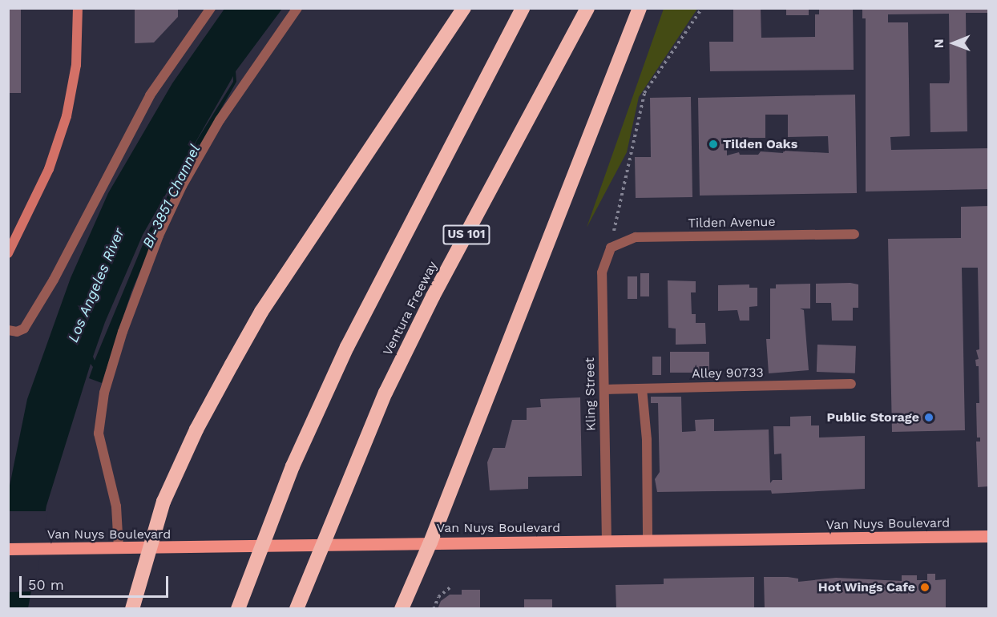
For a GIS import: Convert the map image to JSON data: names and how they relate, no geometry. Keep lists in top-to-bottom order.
{
  "streets": {
    "highway": ["US 101", "Ventura Freeway"],
    "main road": ["Van Nuys Boulevard"],
    "street": ["Tilden Avenue", "Alley 90733", "Kling Street"]
  },
  "crossings": [
    ["Tilden Avenue", "Kling Street"],
    ["Alley 90733", "Kling Street"],
    ["Kling Street", "Van Nuys Boulevard"]
  ],
  "water": ["BI-3851 Channel", "Los Angeles River"],
  "places": ["Tilden Oaks", "Public Storage", "Hot Wings Cafe"],
  "scale_bar": "50 m",
  "north": "left"
}
